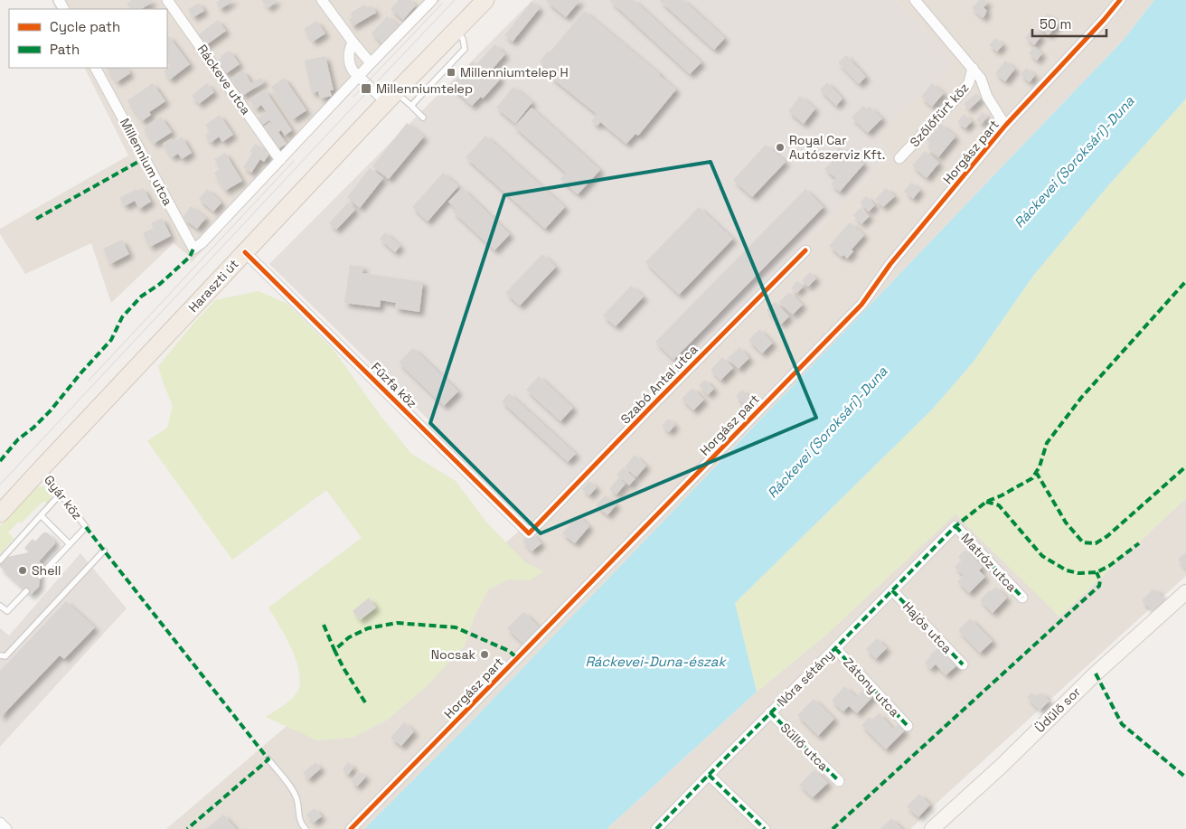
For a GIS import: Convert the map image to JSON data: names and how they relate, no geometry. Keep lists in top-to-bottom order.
{
  "streets": {
    "main road": ["Haraszti út"],
    "street": [
      "Ráckeve utca",
      "Szőlőfürt köz",
      "Horgász part",
      "Millennium utca",
      "Szabó Antal utca",
      "Fűzfa köz",
      "Matróz utca",
      "Hajós utca",
      "Nóra sétány",
      "Zátony utca",
      "Üdülő sor",
      "Süllő utca"
    ],
    "lane": ["Gyár köz"]
  },
  "crossings": [
    ["Ráckeve utca", "Millennium utca"],
    ["Haraszti út", "Fűzfa köz"],
    ["Haraszti út", "Gyár köz"],
    ["Szabó Antal utca", "Fűzfa köz"],
    ["Matróz utca", "Nóra sétány"],
    ["Hajós utca", "Nóra sétány"],
    ["Nóra sétány", "Zátony utca"],
    ["Nóra sétány", "Süllő utca"]
  ],
  "water": ["Ráckevei (Soroksári)-Duna", "Ráckevei-Duna-észak"],
  "places": {
    "transit": ["Millenniumtelep H", "Millenniumtelep"],
    "other": ["Royal Car Autószerviz Kft.", "Shell", "Nocsak"]
  },
  "legend": ["Cycle path", "Path"],
  "scale_bar": "50 m"
}
